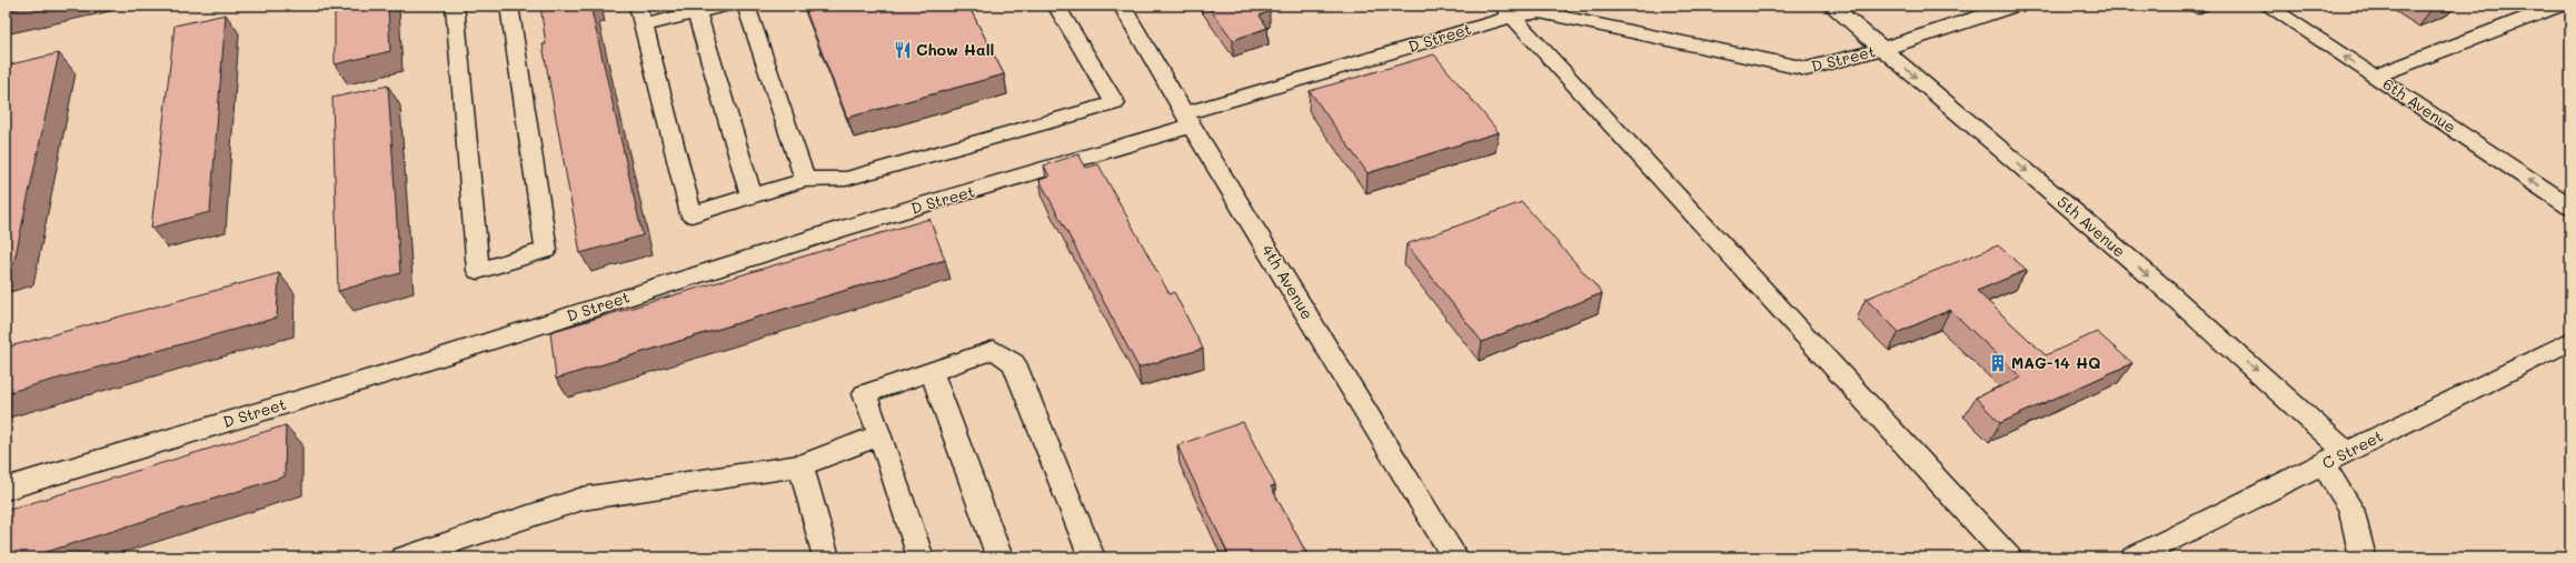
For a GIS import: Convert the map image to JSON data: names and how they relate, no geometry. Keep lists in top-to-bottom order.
{
  "streets": {
    "street": [
      "D Street",
      "6th Avenue",
      "5th Avenue",
      "4th Avenue",
      "C Street"
    ]
  },
  "crossings": [
    ["D Street", "5th Avenue"],
    ["D Street", "4th Avenue"],
    ["5th Avenue", "C Street"]
  ],
  "one_way": ["6th Avenue", "5th Avenue"],
  "places": {
    "restaurant": ["Chow Hall"],
    "building": ["MAG-14 HQ"]
  }
}
